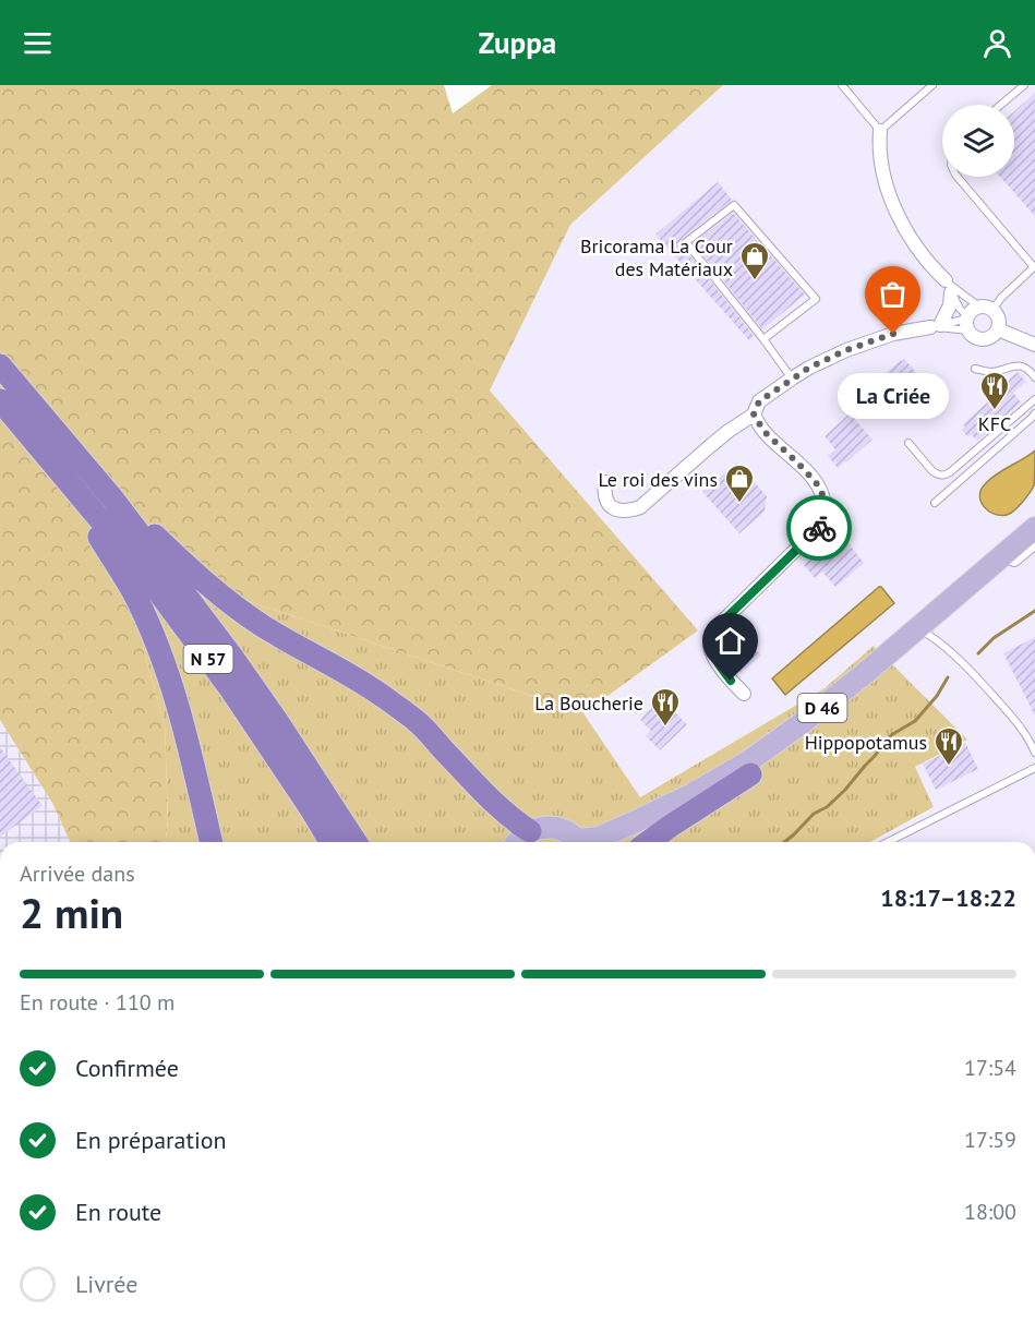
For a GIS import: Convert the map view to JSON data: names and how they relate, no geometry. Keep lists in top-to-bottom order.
{
  "streets": {
    "highway": ["N 57"],
    "main road": ["D 46"]
  },
  "places": {
    "shop": ["Bricorama La Cour des Matériaux", "Le roi des vins"],
    "other": ["La Criée"],
    "restaurant": ["KFC", "La Boucherie", "Hippopotamus"]
  },
  "page": {
    "header": "Zuppa",
    "bubble": "La Criée",
    "heading": ["2 min", "Arrivée dans", "18:17–18:22"],
    "bar": "En route · 110 m",
    "list": [
      ["Confirmée", "17:54"],
      ["En préparation", "17:59"],
      ["En route", "18:00"],
      "Livrée"
    ]
  }
}
